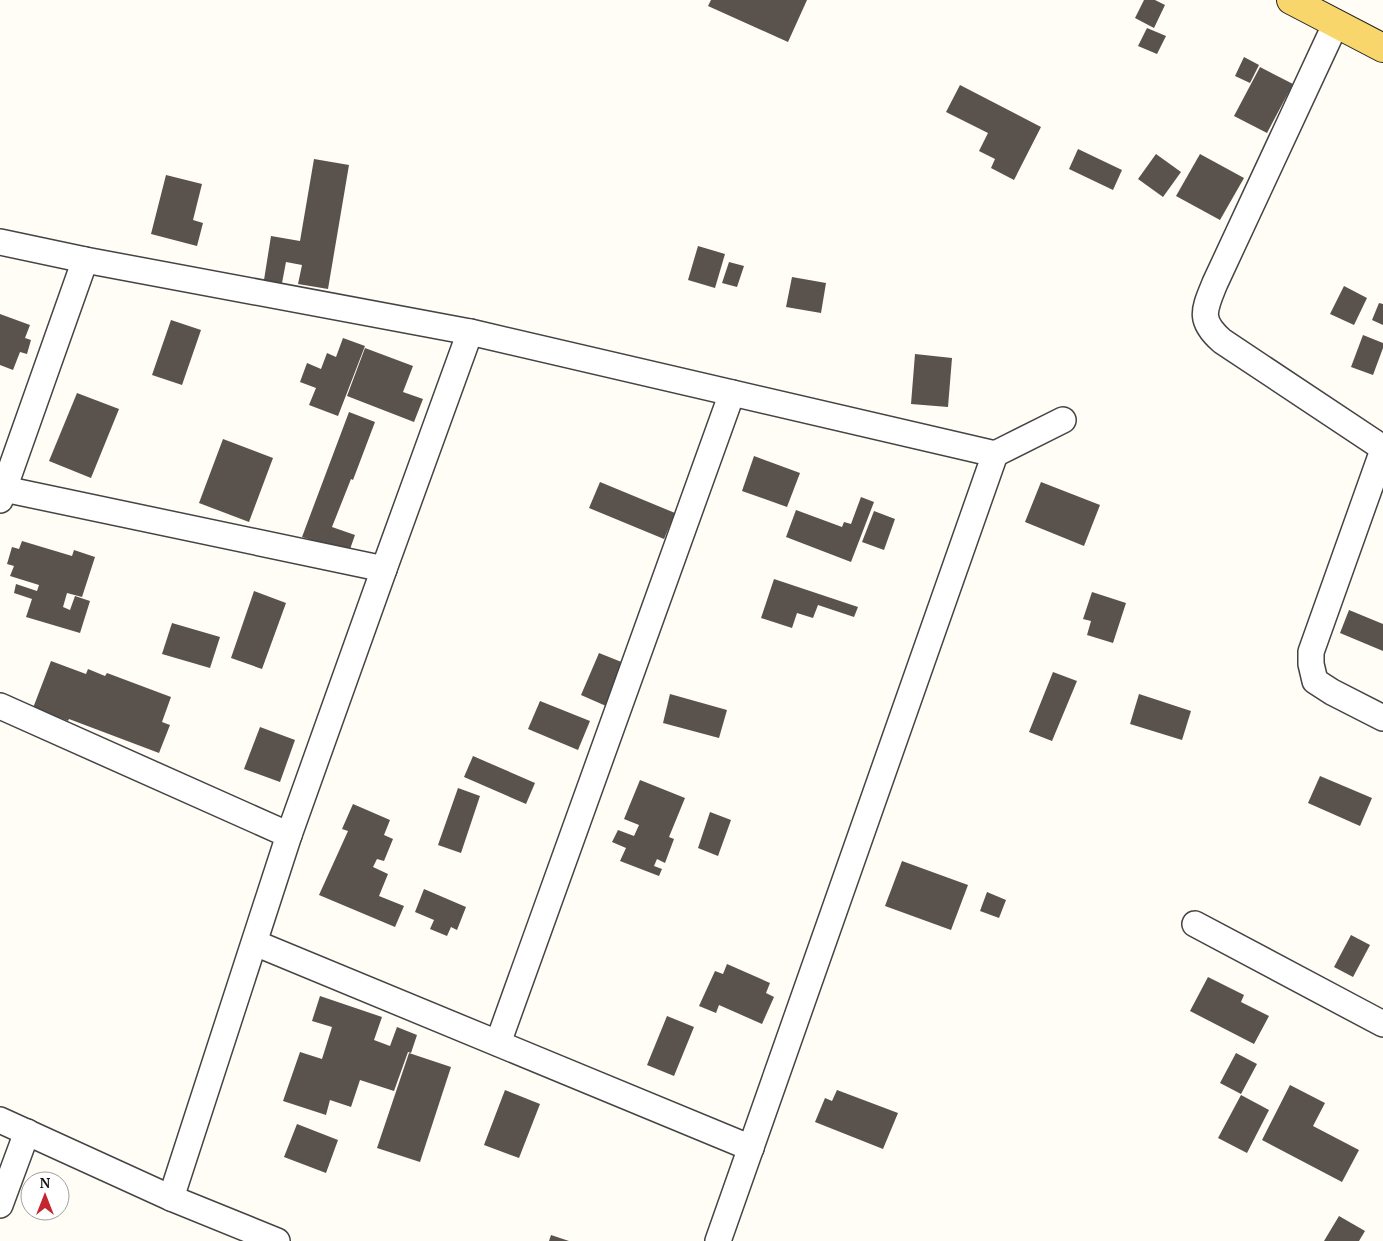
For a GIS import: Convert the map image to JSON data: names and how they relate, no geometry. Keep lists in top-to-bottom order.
{
  "north": "top"
}
